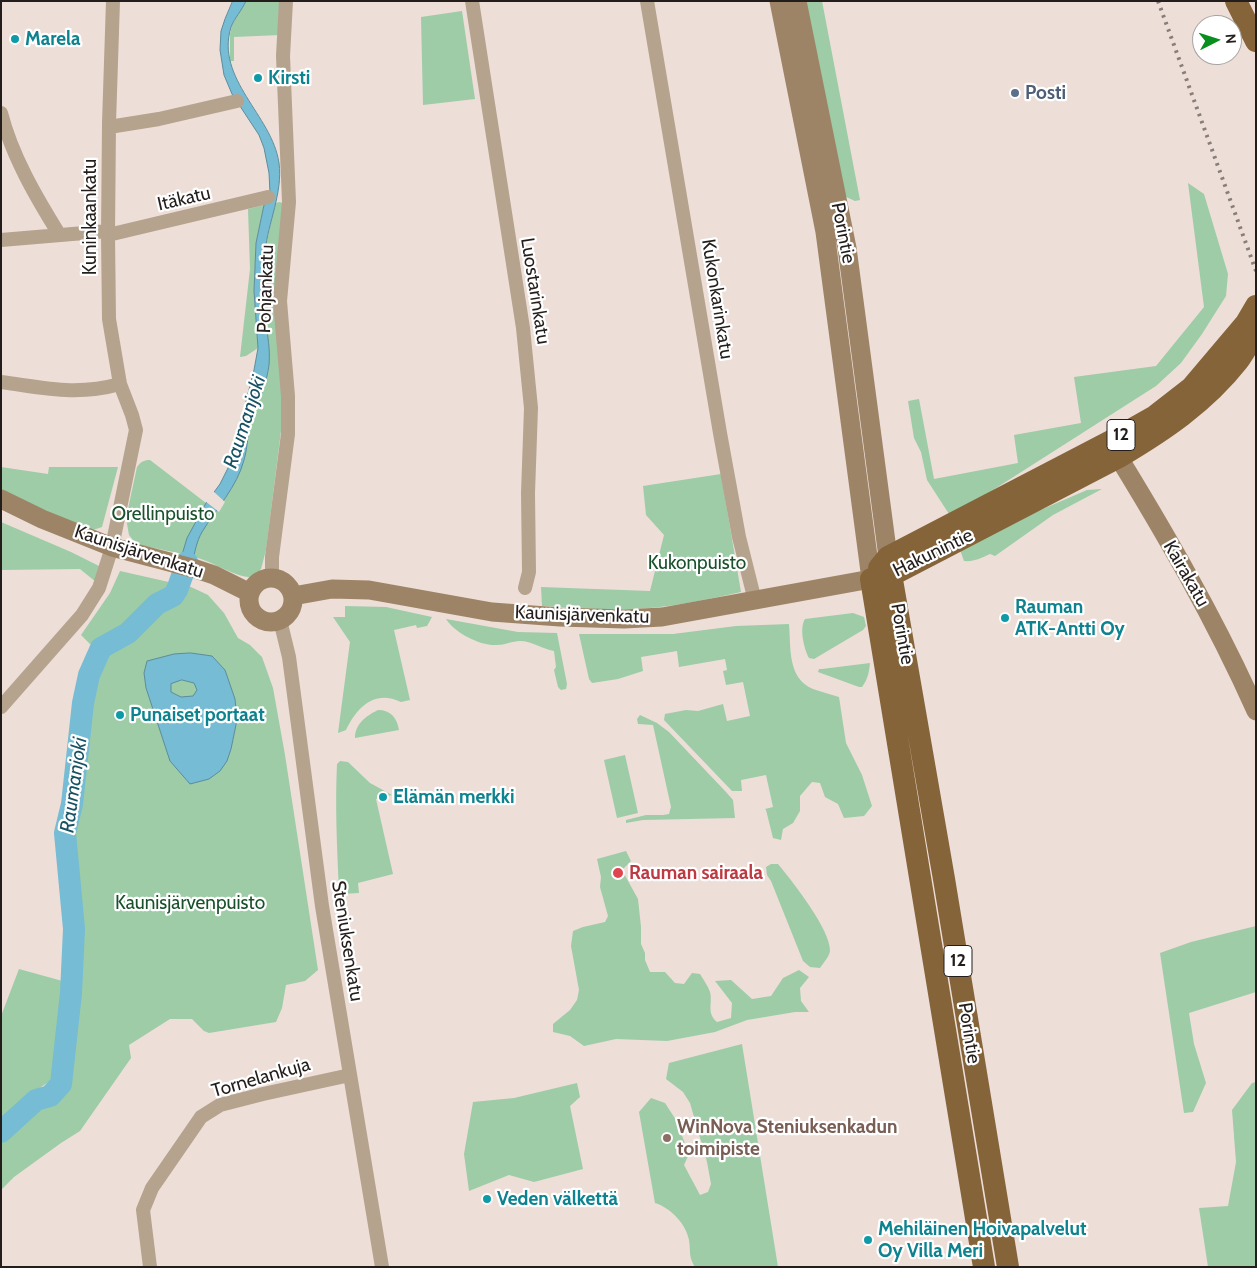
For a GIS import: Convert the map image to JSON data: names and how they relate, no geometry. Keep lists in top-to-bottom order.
{
  "streets": {
    "highway": ["Porintie", "12", "Hakunintie"],
    "main road": ["Kaunisjärvenkatu", "Kairakatu"],
    "street": [
      "Itäkatu",
      "Kuninkaankatu",
      "Pohjankatu",
      "Luostarinkatu",
      "Kukonkarinkatu",
      "Steniuksenkatu",
      "Tornelankuja"
    ]
  },
  "crossings": [
    ["Itäkatu", "Kuninkaankatu"],
    ["Kuninkaankatu", "Kaunisjärvenkatu"],
    ["Porintie", "12"],
    ["Porintie", "Kaunisjärvenkatu"],
    ["Porintie", "Hakunintie"],
    ["Pohjankatu", "Kaunisjärvenkatu"],
    ["Pohjankatu", "Steniuksenkatu"],
    ["Kukonkarinkatu", "Kaunisjärvenkatu"],
    ["12", "Hakunintie"],
    ["Kaunisjärvenkatu", "Hakunintie"],
    ["Kaunisjärvenkatu", "Steniuksenkatu"],
    ["Hakunintie", "Kairakatu"],
    ["Steniuksenkatu", "Tornelankuja"]
  ],
  "water": ["Raumanjoki"],
  "parks": ["Orellinpuisto", "Kukonpuisto", "Kaunisjärvenpuisto"],
  "places": [
    "Marela",
    "Kirsti",
    "Posti",
    "Rauman ATK-Antti Oy",
    "Punaiset portaat",
    "Elämän merkki",
    "Rauman sairaala",
    "WinNova Steniuksenkadun toimipiste",
    "Veden välkettä",
    "Mehiläinen Hoivapalvelut Oy Villa Meri"
  ],
  "north": "right"
}
